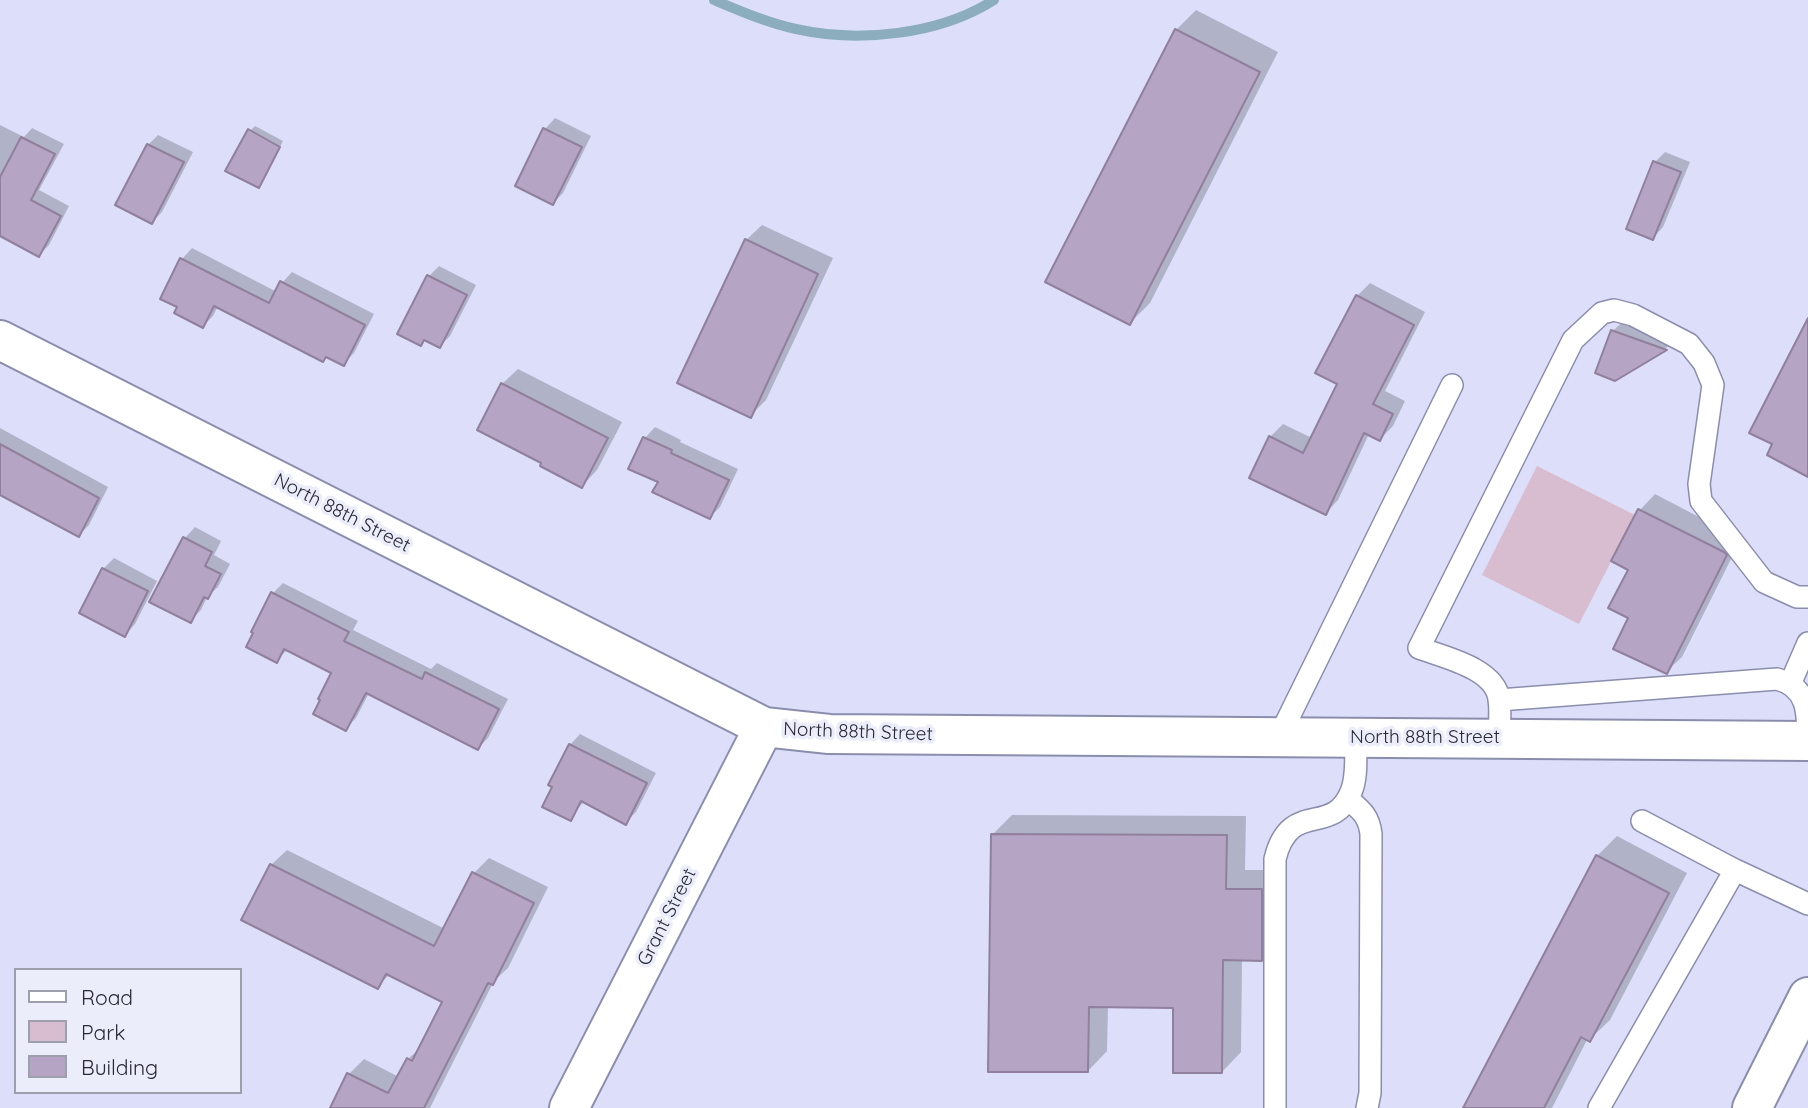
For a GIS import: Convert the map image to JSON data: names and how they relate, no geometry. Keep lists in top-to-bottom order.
{
  "streets": {
    "street": ["North 88th Street", "Grant Street"]
  },
  "crossings": [
    ["North 88th Street", "Grant Street"]
  ],
  "legend": ["Road", "Park", "Building"]
}
